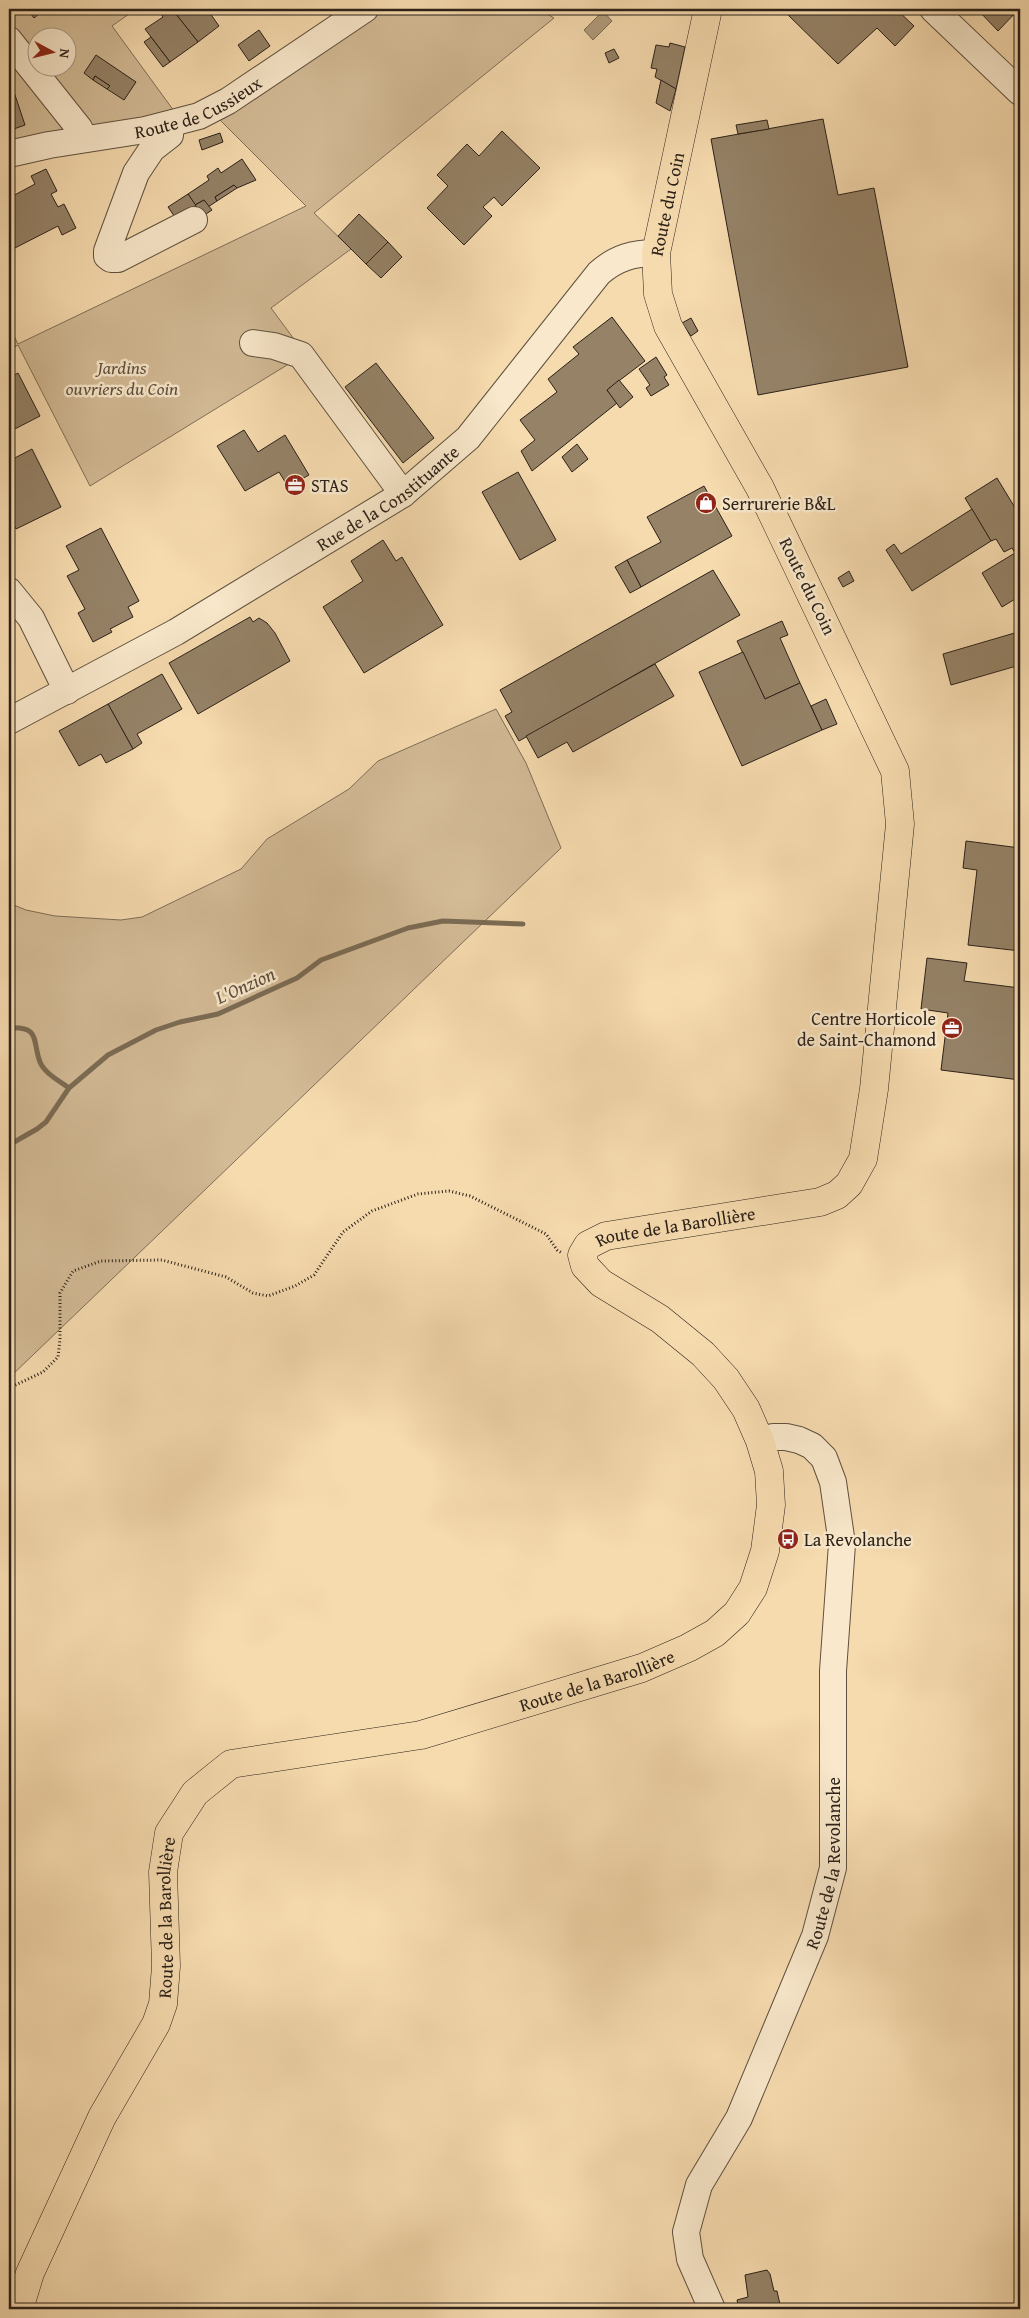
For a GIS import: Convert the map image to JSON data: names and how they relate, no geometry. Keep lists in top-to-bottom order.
{
  "streets": {
    "main road": ["Route du Coin", "Route de la Barollière"],
    "street": ["Route de Cussieux", "Rue de la Constituante", "Route de la Revolanche"]
  },
  "crossings": [
    ["Route du Coin", "Rue de la Constituante"],
    ["Route du Coin", "Route de la Barollière"],
    ["Route de la Barollière", "Route de la Revolanche"]
  ],
  "water": ["L'Onzion"],
  "parks": ["Jardins ouvriers du Coin"],
  "places": {
    "office": ["STAS", "Centre Horticole de Saint-Chamond"],
    "shop": ["Serrurerie B&L"],
    "bus stop": ["La Revolanche"]
  },
  "north": "right"
}
